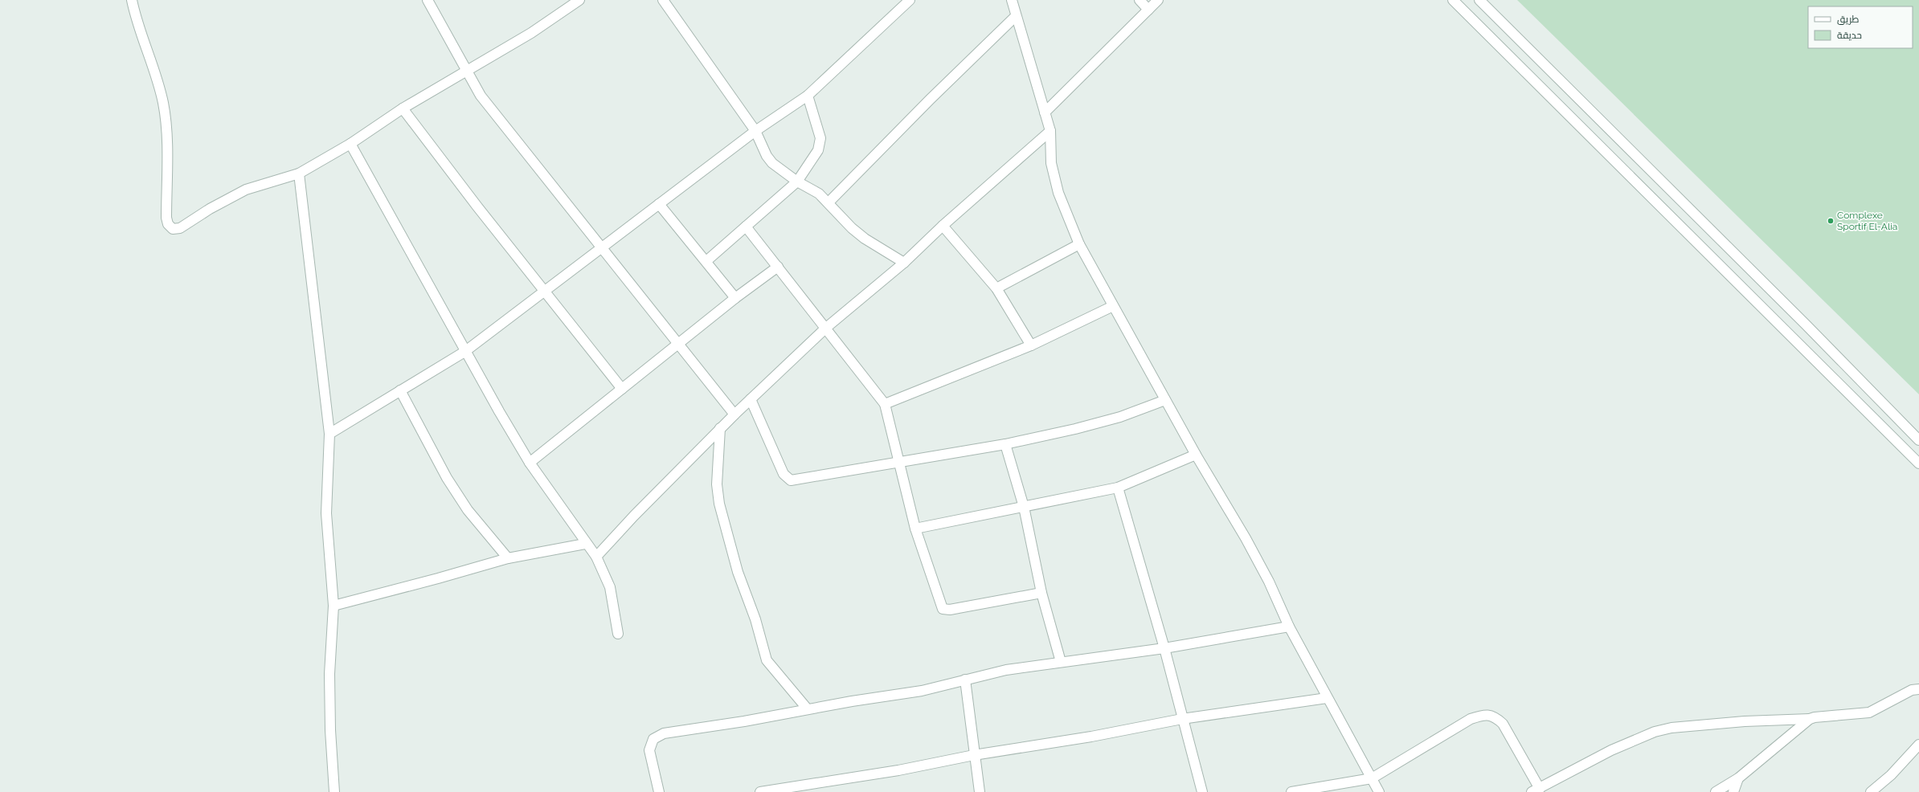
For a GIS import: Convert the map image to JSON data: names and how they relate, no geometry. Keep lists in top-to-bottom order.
{
  "places": ["Complexe Sportif El-Alia"],
  "legend": ["طريق", "حديقة"]
}
